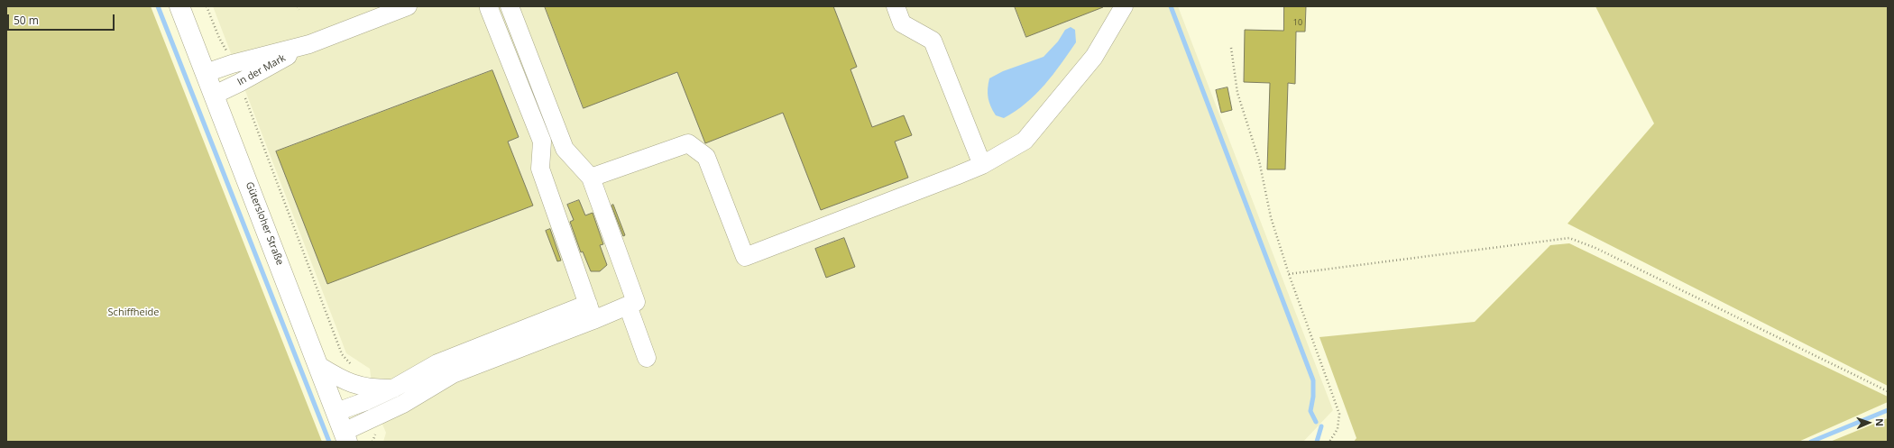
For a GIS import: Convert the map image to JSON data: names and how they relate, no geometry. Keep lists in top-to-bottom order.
{
  "streets": {
    "main road": ["Gütersloher Straße"],
    "street": ["In der Mark"]
  },
  "crossings": [
    ["In der Mark", "Gütersloher Straße"]
  ],
  "parks": ["Schiffheide"],
  "house_numbers": ["10"],
  "scale_bar": "50 m",
  "north": "right"
}
